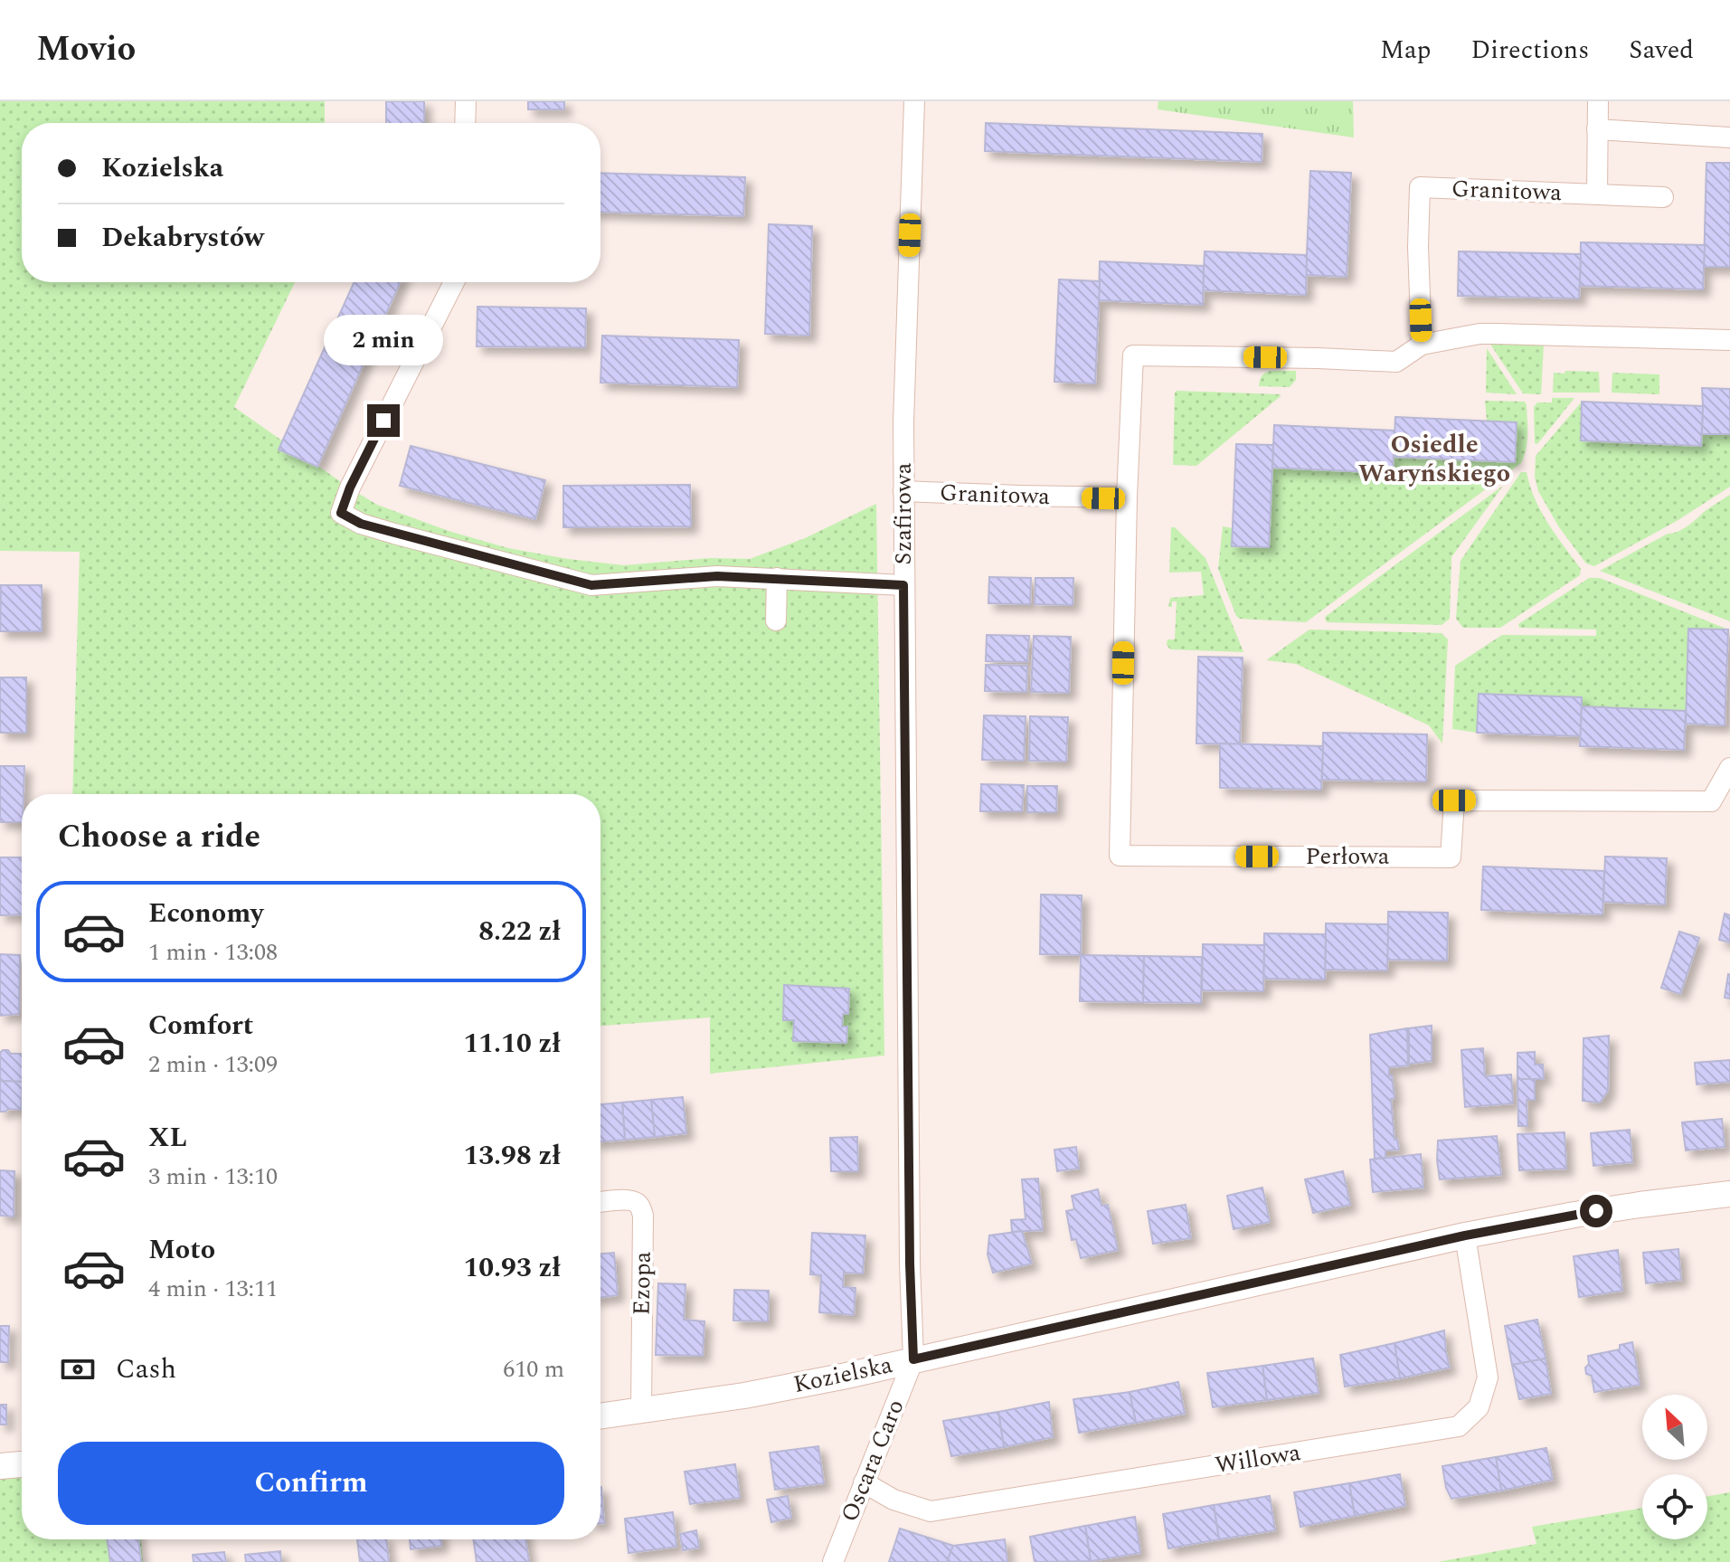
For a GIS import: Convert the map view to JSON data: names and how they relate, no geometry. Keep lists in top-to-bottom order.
{
  "streets": {
    "street": [
      "Granitowa",
      "Szafirowa",
      "Perłowa",
      "Ezopa",
      "Kozielska",
      "Willowa",
      "Oscara Caro"
    ]
  },
  "crossings": [
    ["Granitowa", "Szafirowa"],
    ["Granitowa", "Perłowa"],
    ["Szafirowa", "Kozielska"],
    ["Szafirowa", "Oscara Caro"],
    ["Ezopa", "Kozielska"],
    ["Kozielska", "Willowa"],
    ["Kozielska", "Oscara Caro"],
    ["Willowa", "Oscara Caro"]
  ],
  "districts": ["Osiedle Waryńskiego"],
  "north": "top left",
  "page": {
    "header": "Movio",
    "nav": ["Map", "Directions", "Saved"],
    "banner": ["Kozielska", "Dekabrystów"],
    "bubble": "2 min",
    "heading": "Choose a ride",
    "list": [
      {
        "name": "Economy",
        "note": "1 min · 13:08",
        "value": "8.22 zł"
      },
      {
        "name": "Comfort",
        "note": "2 min · 13:09",
        "value": "11.10 zł"
      },
      {
        "name": "XL",
        "note": "3 min · 13:10",
        "value": "13.98 zł"
      },
      {
        "name": "Moto",
        "note": "4 min · 13:11",
        "value": "10.93 zł"
      }
    ],
    "pay": ["Cash", "610 m"],
    "buttons": "Confirm"
  }
}
